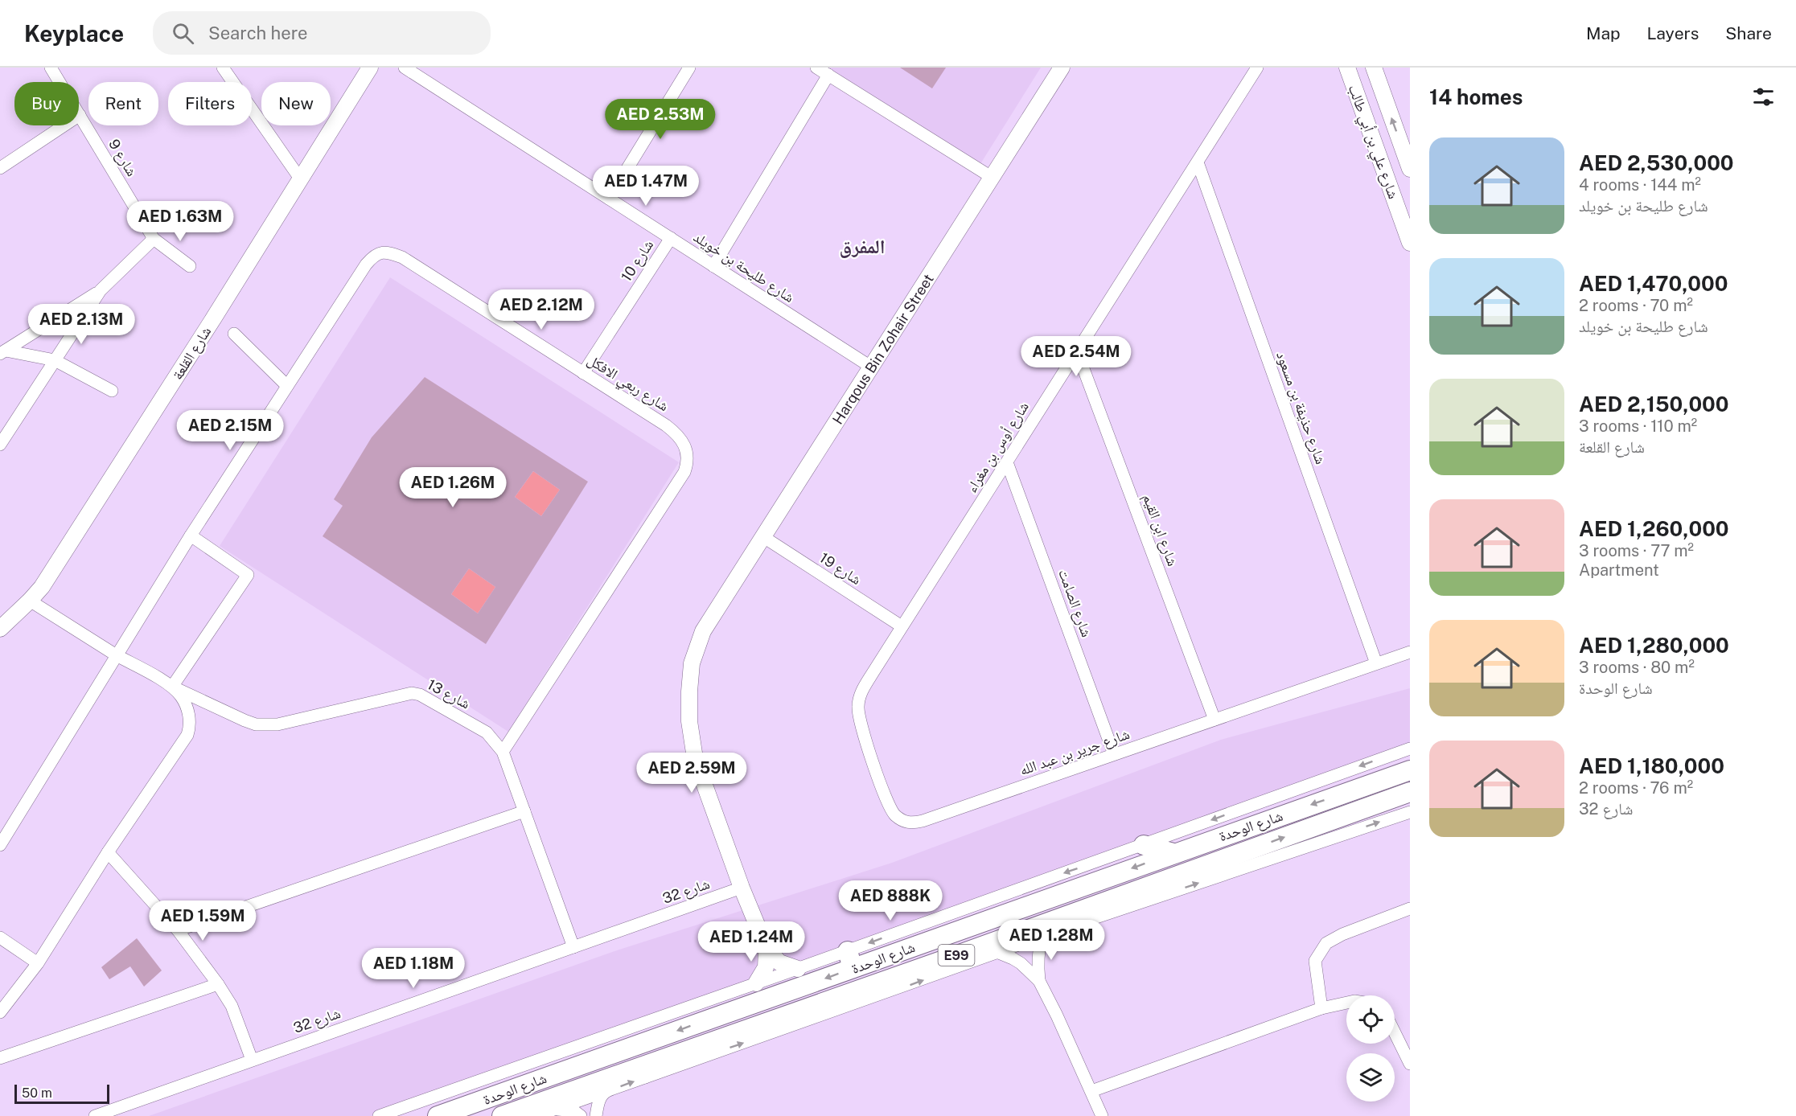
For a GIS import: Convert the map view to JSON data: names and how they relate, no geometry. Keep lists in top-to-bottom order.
{
  "streets": {
    "main road": ["شارع الوحدة", "E99"],
    "street": [
      "شارع علي بن أبي طالب",
      "شارع 9",
      "شارع 10",
      "شارع طليحة بن خويلد",
      "Harqous Bin Zohair Street",
      "شارع القلعة",
      "شارع ربعي الافكل",
      "شارع حذيفة بن مسعود",
      "شارع أوس بن مغراء",
      "شارع ابن القيم",
      "شارع 19",
      "شارع الصامت",
      "شارع 13",
      "شارع جرير بن عبد الله",
      "شارع 32"
    ]
  },
  "crossings": [
    ["شارع 10", "شارع طليحة بن خويلد"],
    ["شارع 10", "شارع ربعي الافكل"],
    ["شارع طليحة بن خويلد", "Harqous Bin Zohair Street"],
    ["Harqous Bin Zohair Street", "شارع 19"],
    ["Harqous Bin Zohair Street", "شارع 32"],
    ["شارع القلعة", "شارع 13"],
    ["شارع ربعي الافكل", "شارع 13"],
    ["شارع حذيفة بن مسعود", "شارع أوس بن مغراء"],
    ["شارع حذيفة بن مسعود", "شارع جرير بن عبد الله"],
    ["شارع أوس بن مغراء", "شارع ابن القيم"],
    ["شارع أوس بن مغراء", "شارع 19"],
    ["شارع أوس بن مغراء", "شارع الصامت"],
    ["شارع أوس بن مغراء", "شارع جرير بن عبد الله"],
    ["شارع ابن القيم", "شارع جرير بن عبد الله"],
    ["شارع الصامت", "شارع جرير بن عبد الله"],
    ["شارع 13", "شارع 32"]
  ],
  "districts": ["المفرق"],
  "scale_bar": "50 m",
  "page": {
    "header": "Keyplace",
    "search": "Search here",
    "nav": ["Map", "Layers", "Share"],
    "heading": "14 homes",
    "chip": [
      "Buy",
      "Rent",
      "Filters",
      "New"
    ],
    "price": [
      "AED 2.53M",
      "AED 1.47M",
      "AED 1.63M",
      "AED 2.12M",
      "AED 2.13M",
      "AED 2.54M",
      "AED 2.15M",
      "AED 1.26M",
      "AED 2.59M",
      "AED 888K",
      "AED 1.59M",
      "AED 1.28M",
      "AED 1.24M",
      "AED 1.18M"
    ],
    "list": [
      {
        "name": "AED 2,530,000",
        "note": "4 rooms · 144 m² · شارع طليحة بن خويلد"
      },
      {
        "name": "AED 1,470,000",
        "note": "2 rooms · 70 m² · شارع طليحة بن خويلد"
      },
      {
        "name": "AED 2,150,000",
        "note": "3 rooms · 110 m² · شارع القلعة"
      },
      {
        "name": "AED 1,260,000",
        "note": "3 rooms · 77 m² · Apartment"
      },
      {
        "name": "AED 1,280,000",
        "note": "3 rooms · 80 m² · شارع الوحدة"
      },
      {
        "name": "AED 1,180,000",
        "note": "2 rooms · 76 m² · شارع 32"
      }
    ],
    "scale": "50 m"
  }
}
